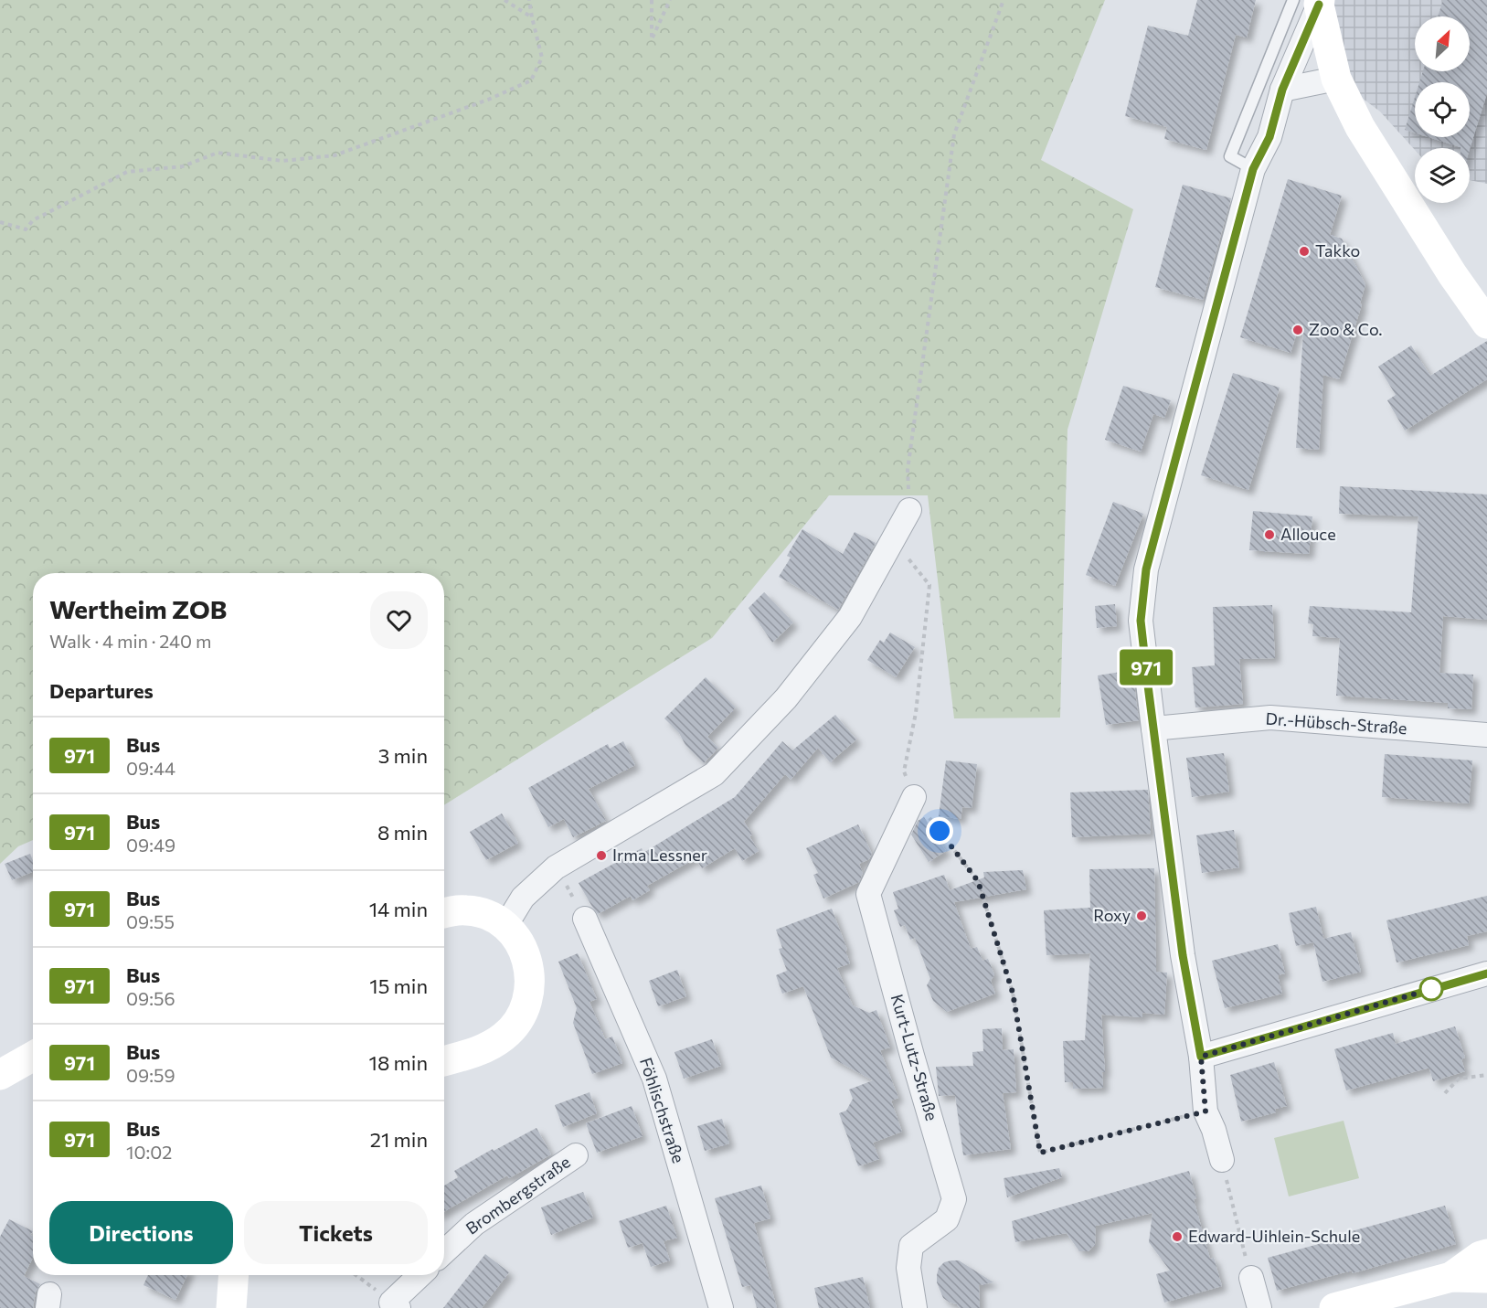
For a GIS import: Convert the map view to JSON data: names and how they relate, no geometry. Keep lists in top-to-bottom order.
{
  "streets": {
    "street": [
      "Dr.-Hübsch-Straße",
      "Kurt-Lutz-Straße",
      "Föhlischstraße",
      "Brombergstraße"
    ]
  },
  "places": [
    "Takko",
    "Zoo & Co.",
    "Allouce",
    "Irma Lessner",
    "Roxy",
    "Edward-Uihlein-Schule"
  ],
  "lines": ["bus line 971"],
  "north": "top right",
  "page": {
    "on_map": "971",
    "heading": [
      ["Wertheim ZOB", "Walk · 4 min · 240 m"],
      "Departures"
    ],
    "list": [
      {
        "mark": "971",
        "name": "Bus",
        "note": "09:44",
        "value": "3 min"
      },
      {
        "mark": "971",
        "name": "Bus",
        "note": "09:49",
        "value": "8 min"
      },
      {
        "mark": "971",
        "name": "Bus",
        "note": "09:55",
        "value": "14 min"
      },
      {
        "mark": "971",
        "name": "Bus",
        "note": "09:56",
        "value": "15 min"
      },
      {
        "mark": "971",
        "name": "Bus",
        "note": "09:59",
        "value": "18 min"
      },
      {
        "mark": "971",
        "name": "Bus",
        "note": "10:02",
        "value": "21 min"
      }
    ],
    "buttons": ["Directions", "Tickets"]
  }
}
